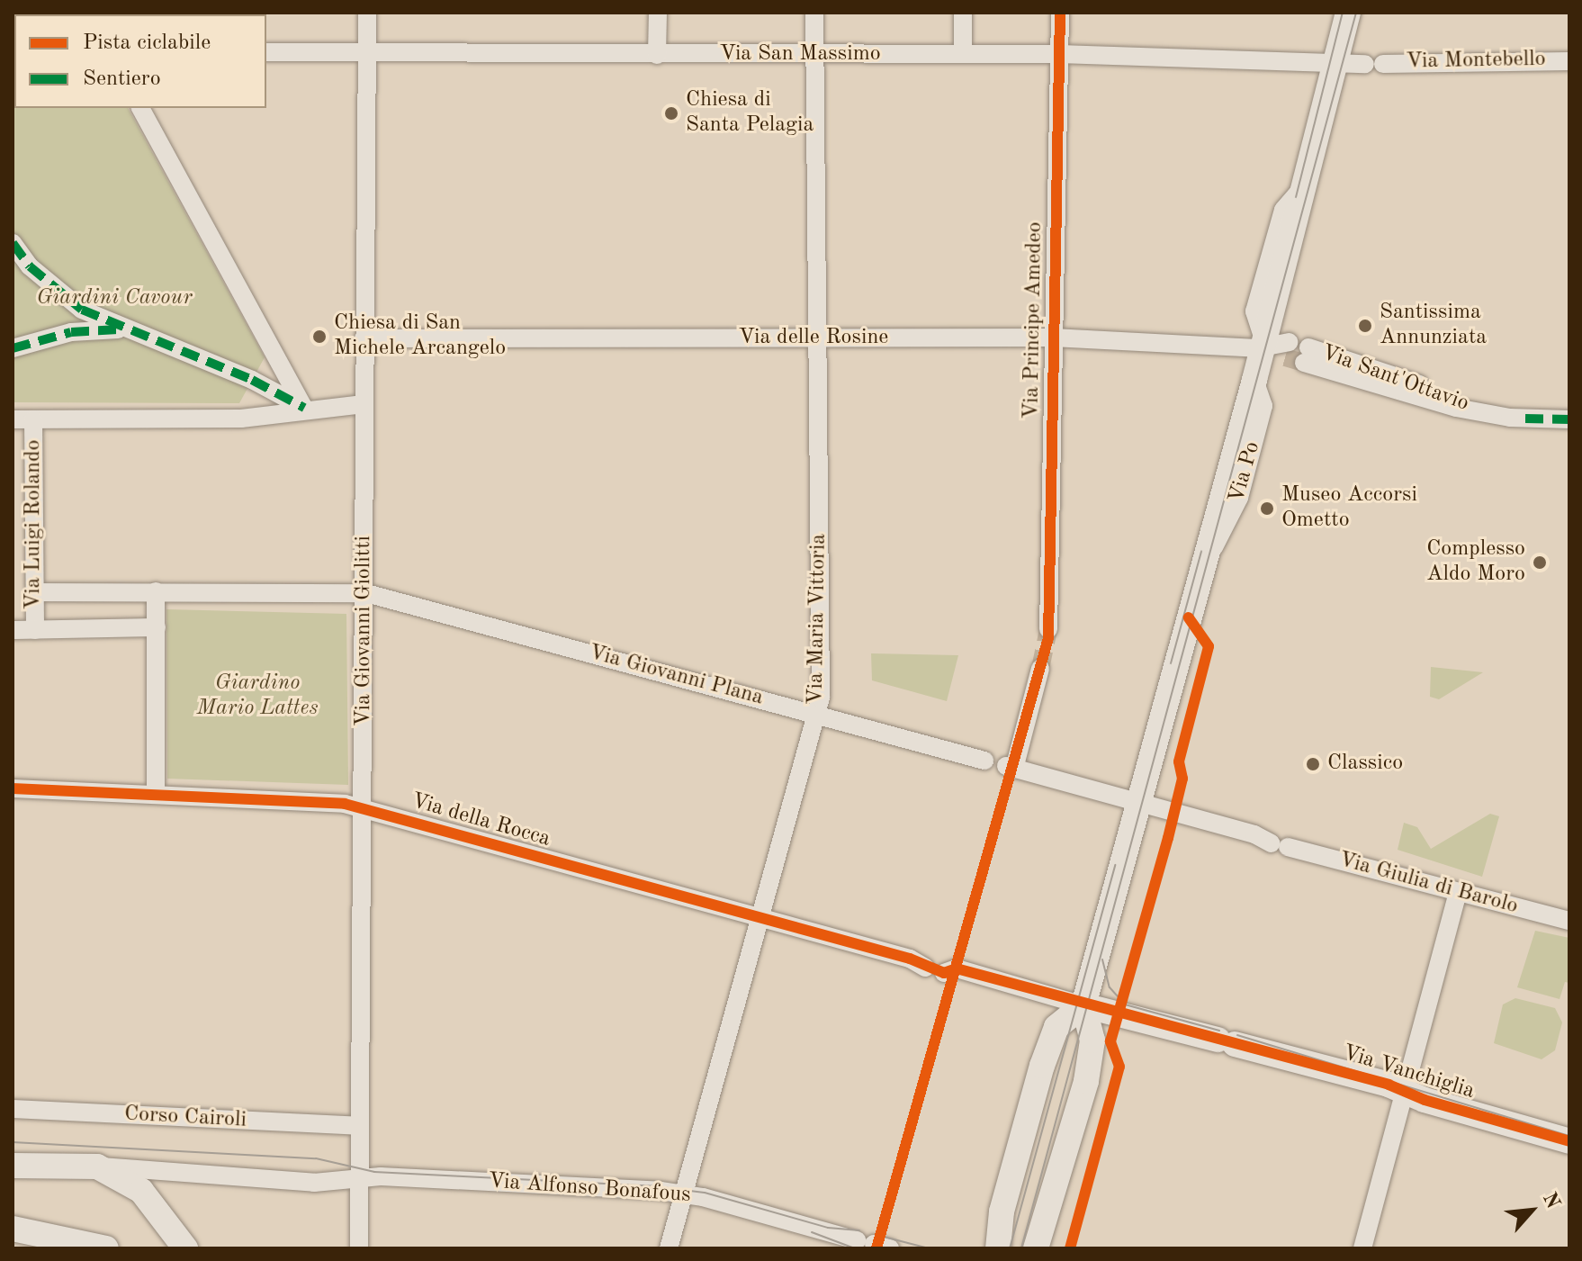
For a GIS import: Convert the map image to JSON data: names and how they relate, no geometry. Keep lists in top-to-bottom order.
{
  "streets": {
    "street": [
      "Via San Massimo",
      "Via Montebello",
      "Via Principe Amedeo",
      "Via delle Rosine",
      "Via Sant'Ottavio",
      "Via Po",
      "Via Luigi Rolando",
      "Via Maria Vittoria",
      "Via Giovanni Giolitti",
      "Via Giovanni Plana",
      "Via della Rocca",
      "Via Giulia di Barolo",
      "Via Vanchiglia",
      "Corso Cairoli",
      "Via Alfonso Bonafous"
    ]
  },
  "crossings": [
    ["Via San Massimo", "Via Montebello"],
    ["Via San Massimo", "Via Principe Amedeo"],
    ["Via San Massimo", "Via Po"],
    ["Via San Massimo", "Via Maria Vittoria"],
    ["Via San Massimo", "Via Giovanni Giolitti"],
    ["Via Montebello", "Via Po"],
    ["Via Principe Amedeo", "Via delle Rosine"],
    ["Via delle Rosine", "Via Po"],
    ["Via delle Rosine", "Via Maria Vittoria"],
    ["Via delle Rosine", "Via Giovanni Giolitti"],
    ["Via Po", "Via Giulia di Barolo"],
    ["Via Po", "Via Vanchiglia"],
    ["Via Luigi Rolando", "Via Giovanni Plana"],
    ["Via Maria Vittoria", "Via Giovanni Plana"],
    ["Via Maria Vittoria", "Via della Rocca"],
    ["Via Maria Vittoria", "Via Alfonso Bonafous"],
    ["Via Giovanni Giolitti", "Via Giovanni Plana"],
    ["Via Giovanni Giolitti", "Via della Rocca"],
    ["Via Giovanni Giolitti", "Corso Cairoli"],
    ["Via Giovanni Giolitti", "Via Alfonso Bonafous"]
  ],
  "parks": ["Giardini Cavour", "Giardino Mario Lattes"],
  "places": [
    "Chiesa di Santa Pelagia",
    "Santissima Annunziata",
    "Chiesa di San Michele Arcangelo",
    "Museo Accorsi Ometto",
    "Complesso Aldo Moro",
    "Classico"
  ],
  "legend": ["Pista ciclabile", "Sentiero"],
  "north": "top right"
}
